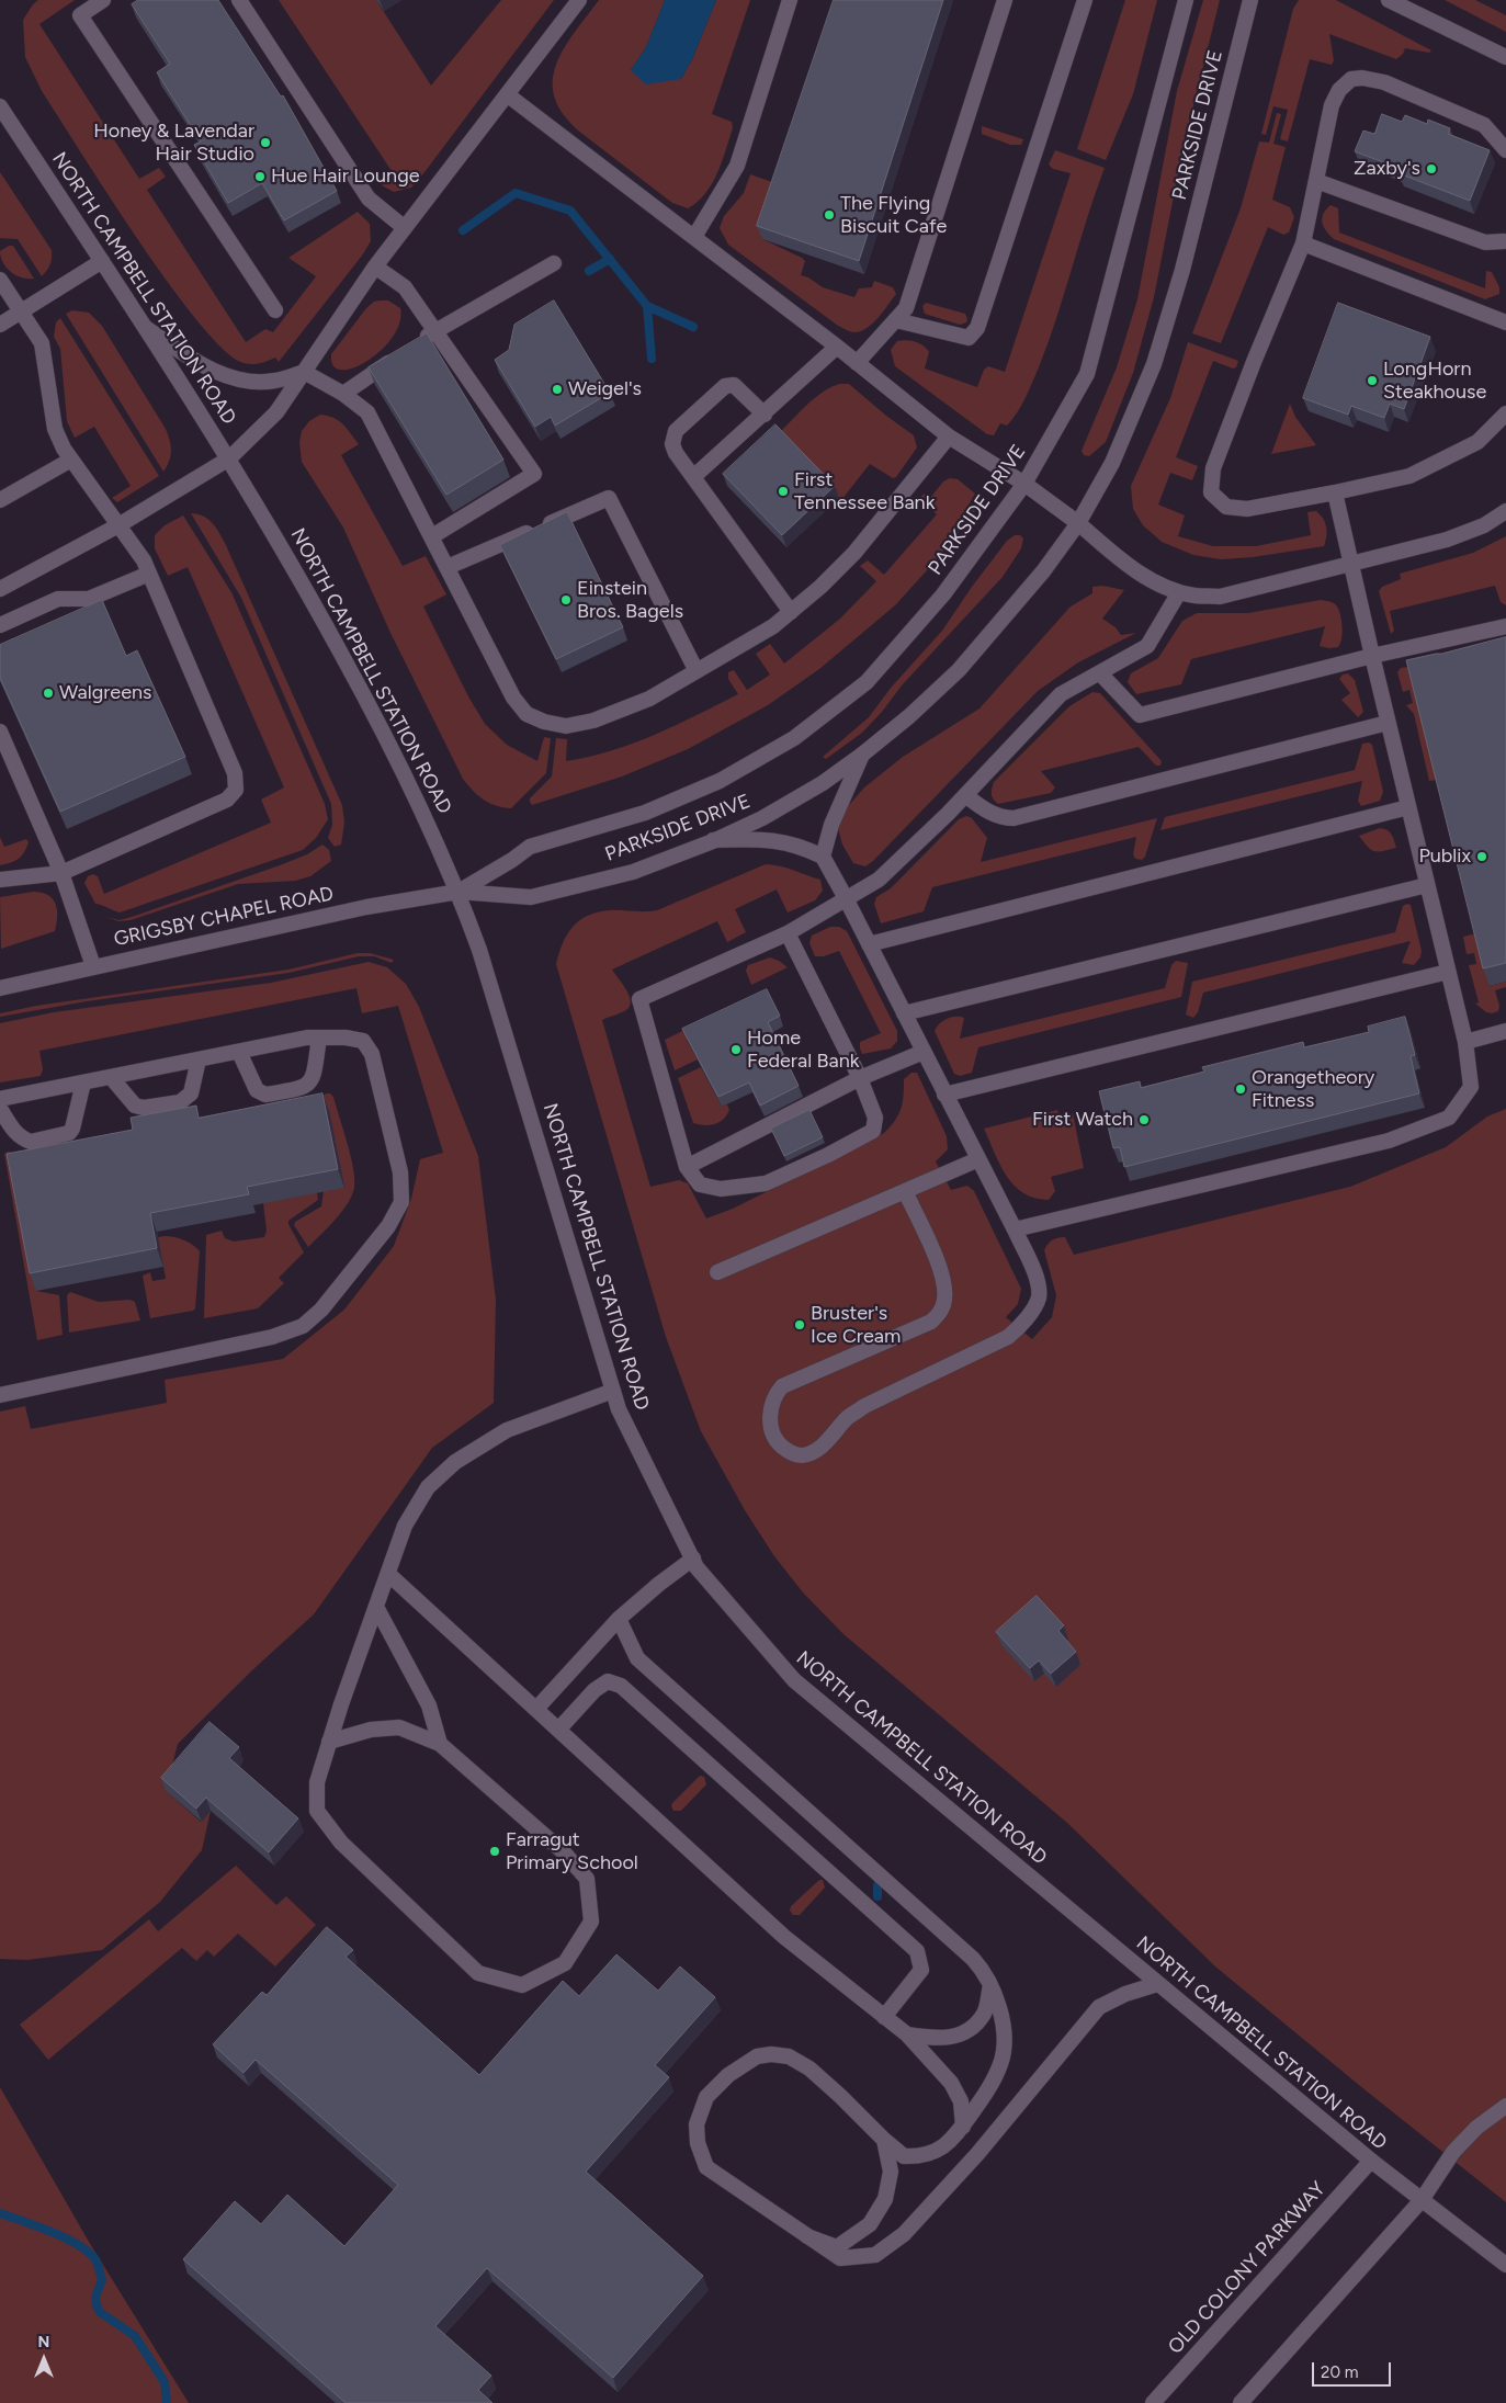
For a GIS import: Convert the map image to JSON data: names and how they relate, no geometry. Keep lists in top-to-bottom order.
{
  "streets": {
    "street": [
      "PARKSIDE DRIVE",
      "NORTH CAMPBELL STATION ROAD",
      "GRIGSBY CHAPEL ROAD",
      "OLD COLONY PARKWAY"
    ]
  },
  "crossings": [
    ["PARKSIDE DRIVE", "NORTH CAMPBELL STATION ROAD"],
    ["PARKSIDE DRIVE", "GRIGSBY CHAPEL ROAD"],
    ["NORTH CAMPBELL STATION ROAD", "GRIGSBY CHAPEL ROAD"],
    ["NORTH CAMPBELL STATION ROAD", "OLD COLONY PARKWAY"]
  ],
  "places": [
    "Honey & Lavendar Hair Studio",
    "Zaxby's",
    "Hue Hair Lounge",
    "The Flying Biscuit Cafe",
    "LongHorn Steakhouse",
    "Weigel's",
    "First Tennessee Bank",
    "Einstein Bros. Bagels",
    "Walgreens",
    "Publix",
    "Home Federal Bank",
    "Orangetheory Fitness",
    "First Watch",
    "Bruster's Ice Cream",
    "Farragut Primary School"
  ],
  "scale_bar": "20 m",
  "north": "top"
}
